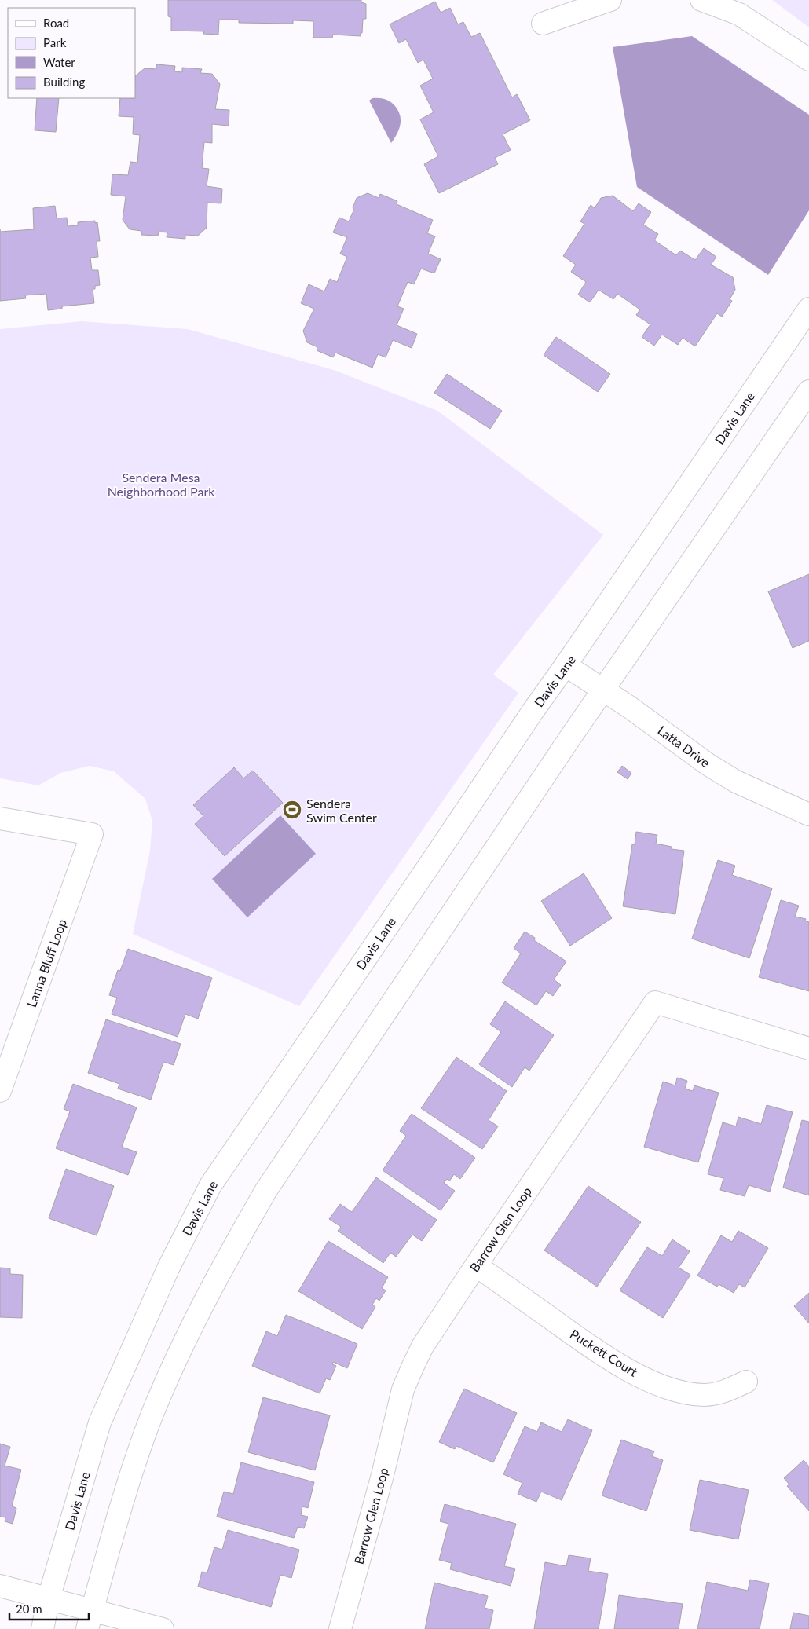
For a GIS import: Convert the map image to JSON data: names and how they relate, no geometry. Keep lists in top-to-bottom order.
{
  "streets": {
    "main road": [
      "Davis Lane",
      "Latta Drive",
      "Lanna Bluff Loop",
      "Barrow Glen Loop",
      "Puckett Court"
    ]
  },
  "crossings": [
    ["Davis Lane", "Latta Drive"],
    ["Barrow Glen Loop", "Puckett Court"]
  ],
  "parks": ["Sendera Mesa Neighborhood Park"],
  "places": {
    "sports": ["Sendera Swim Center"]
  },
  "legend": [
    "Road",
    "Park",
    "Water",
    "Building"
  ],
  "scale_bar": "20 m"
}
